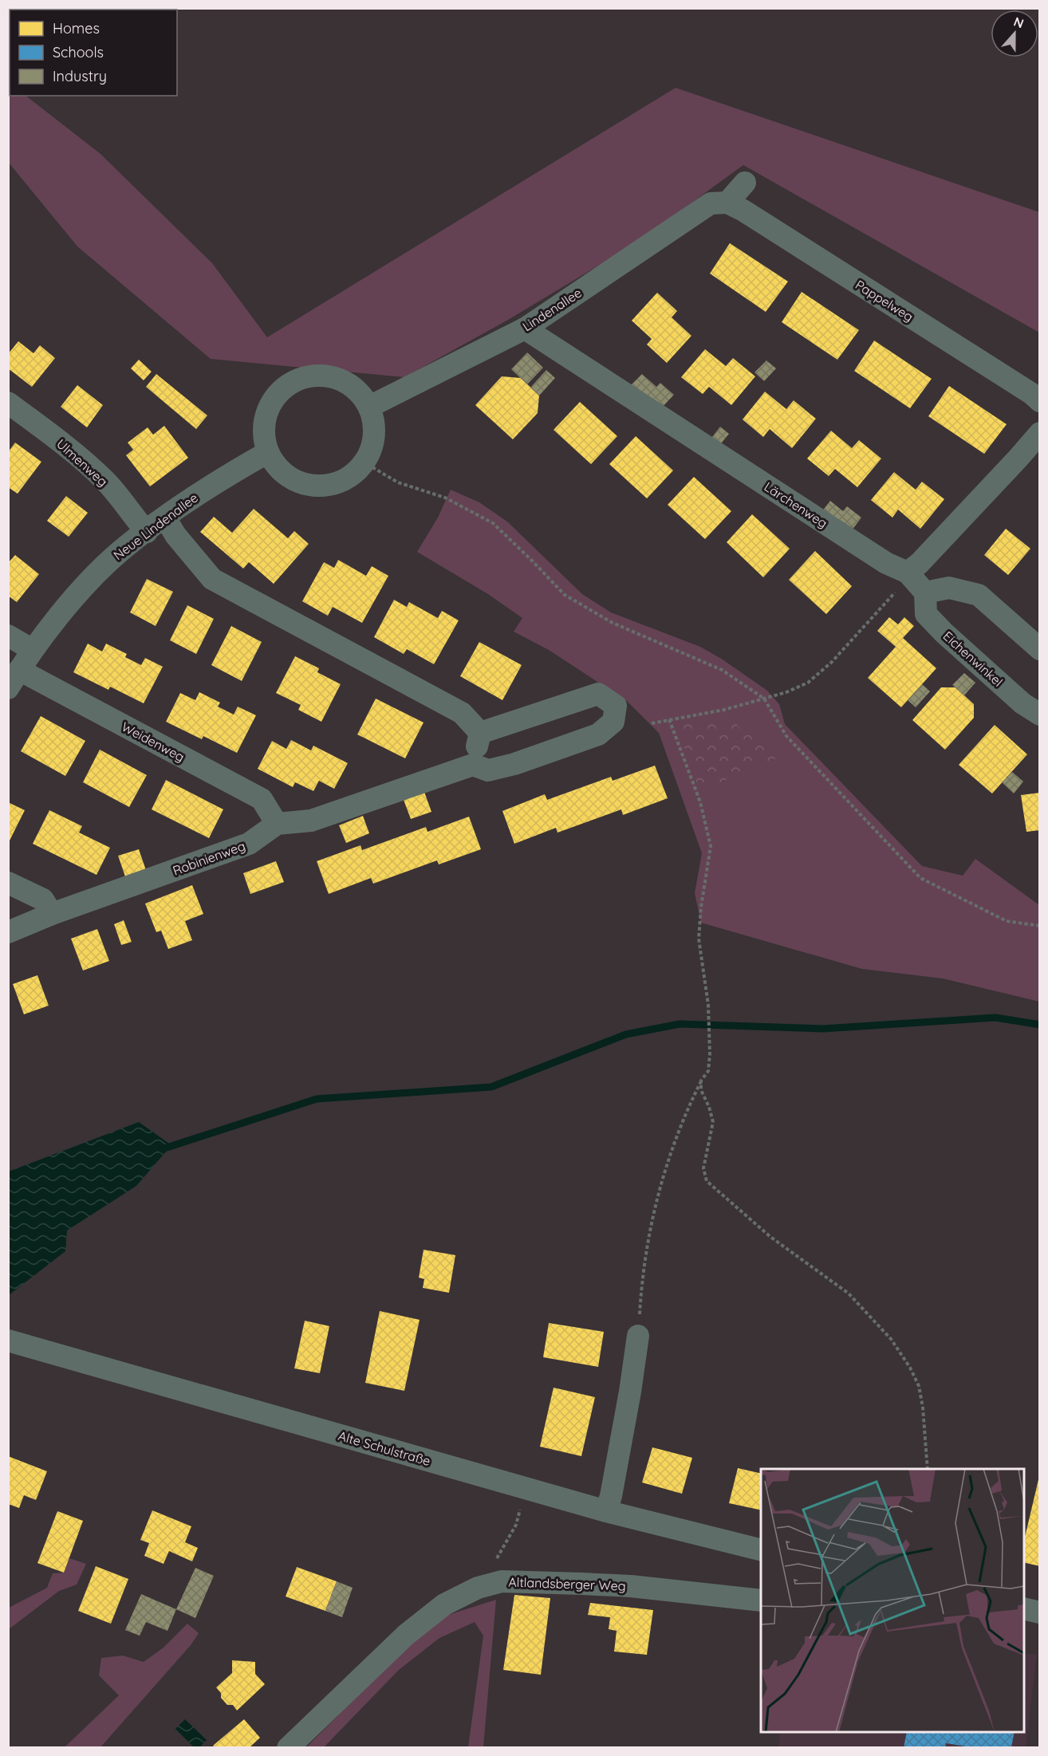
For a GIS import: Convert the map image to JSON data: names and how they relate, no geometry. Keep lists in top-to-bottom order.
{
  "streets": {
    "street": [
      "Pappelweg",
      "Lindenallee",
      "Ulmenweg",
      "Lärchenweg",
      "Neue Lindenallee",
      "Eichenwinkel",
      "Weidenweg",
      "Robinienweg",
      "Alte Schulstraße",
      "Altlandsberger Weg"
    ]
  },
  "crossings": [
    ["Pappelweg", "Lindenallee"],
    ["Lindenallee", "Lärchenweg"],
    ["Lindenallee", "Neue Lindenallee"],
    ["Ulmenweg", "Neue Lindenallee"],
    ["Neue Lindenallee", "Weidenweg"],
    ["Weidenweg", "Robinienweg"]
  ],
  "legend": ["Homes", "Schools", "Industry"],
  "north": "top"
}
